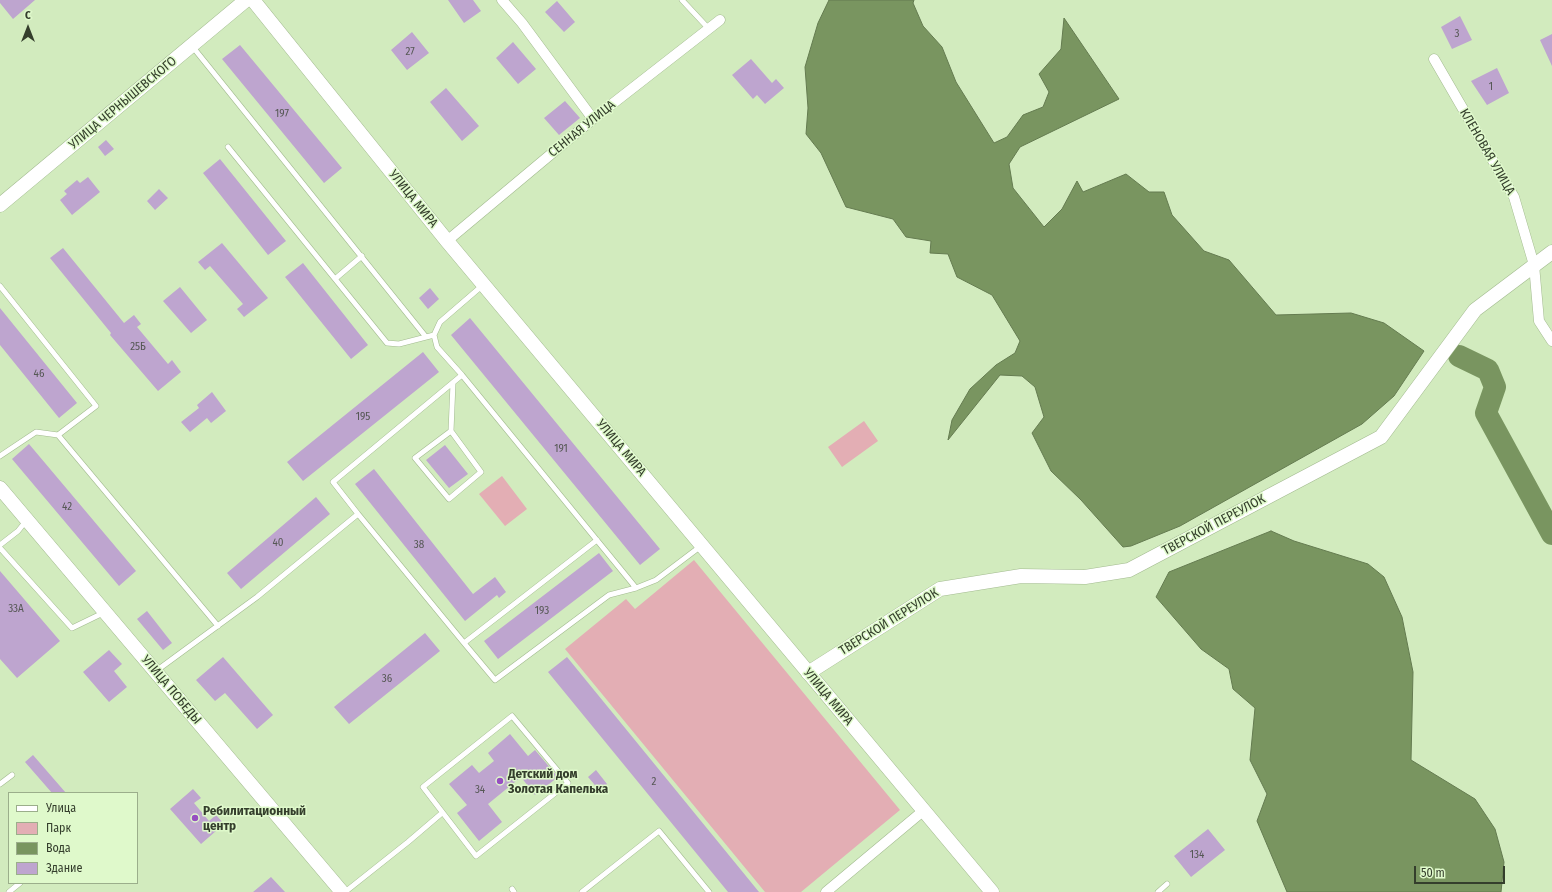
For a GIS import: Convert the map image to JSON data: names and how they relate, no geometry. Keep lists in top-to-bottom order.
{
  "streets": {
    "street": [
      "УЛИЦА ЧЕРНЫШЕВСКОГО",
      "СЕННАЯ УЛИЦА",
      "КЛЕНОВАЯ УЛИЦА",
      "УЛИЦА МИРА",
      "ТВЕРСКОЙ ПЕРЕУЛОК",
      "УЛИЦА ПОБЕДЫ"
    ]
  },
  "crossings": [
    ["СЕННАЯ УЛИЦА", "УЛИЦА МИРА"],
    ["КЛЕНОВАЯ УЛИЦА", "ТВЕРСКОЙ ПЕРЕУЛОК"],
    ["УЛИЦА МИРА", "ТВЕРСКОЙ ПЕРЕУЛОК"]
  ],
  "places": ["Детский дом Золотая Капелька", "Ребилитационный центр"],
  "house_numbers": [
    "3",
    "27",
    "1",
    "197",
    "25Б",
    "46",
    "195",
    "191",
    "42",
    "40",
    "38",
    "33А",
    "193",
    "36",
    "2",
    "34",
    "134"
  ],
  "legend": [
    "Улица",
    "Парк",
    "Вода",
    "Здание"
  ],
  "scale_bar": "50 m",
  "north": "top"
}
